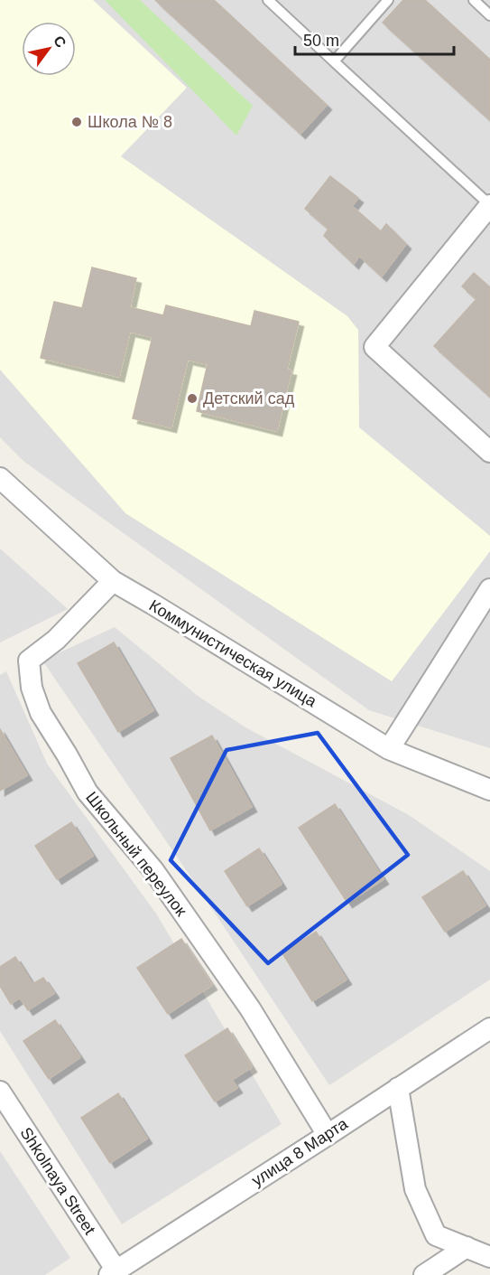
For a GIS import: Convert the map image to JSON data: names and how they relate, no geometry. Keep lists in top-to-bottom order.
{
  "streets": {
    "street": [
      "Коммунистическая улица",
      "Школьный переулок",
      "улица 8 Марта",
      "Shkolnaya Street"
    ]
  },
  "crossings": [
    ["Коммунистическая улица", "Школьный переулок"],
    ["Школьный переулок", "улица 8 Марта"],
    ["улица 8 Марта", "Shkolnaya Street"]
  ],
  "places": ["Школа № 8", "Детский сад"],
  "scale_bar": "50 m",
  "north": "top right"
}
